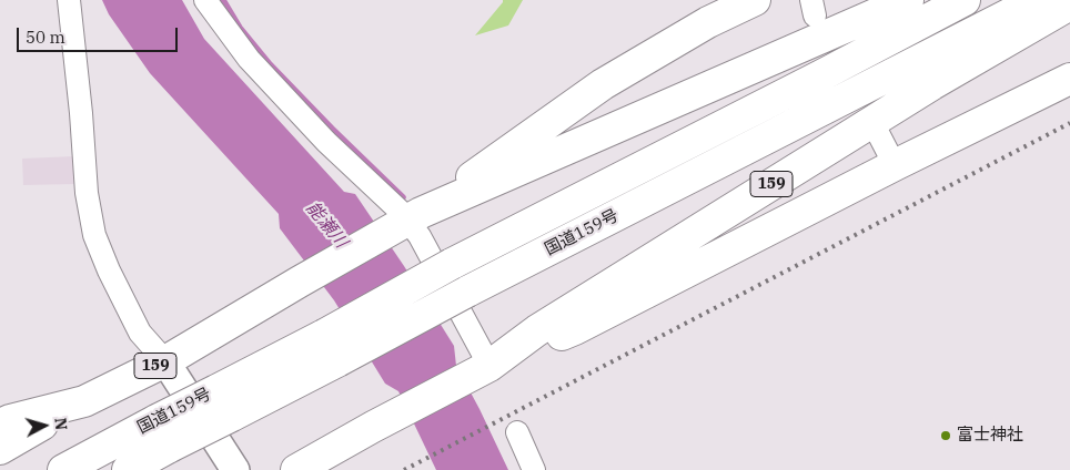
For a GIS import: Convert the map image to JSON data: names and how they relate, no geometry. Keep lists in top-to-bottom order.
{
  "streets": {
    "highway": ["159", "国道159号"]
  },
  "water": ["能瀬川"],
  "places": ["富士神社"],
  "scale_bar": "50 m",
  "north": "right"
}
